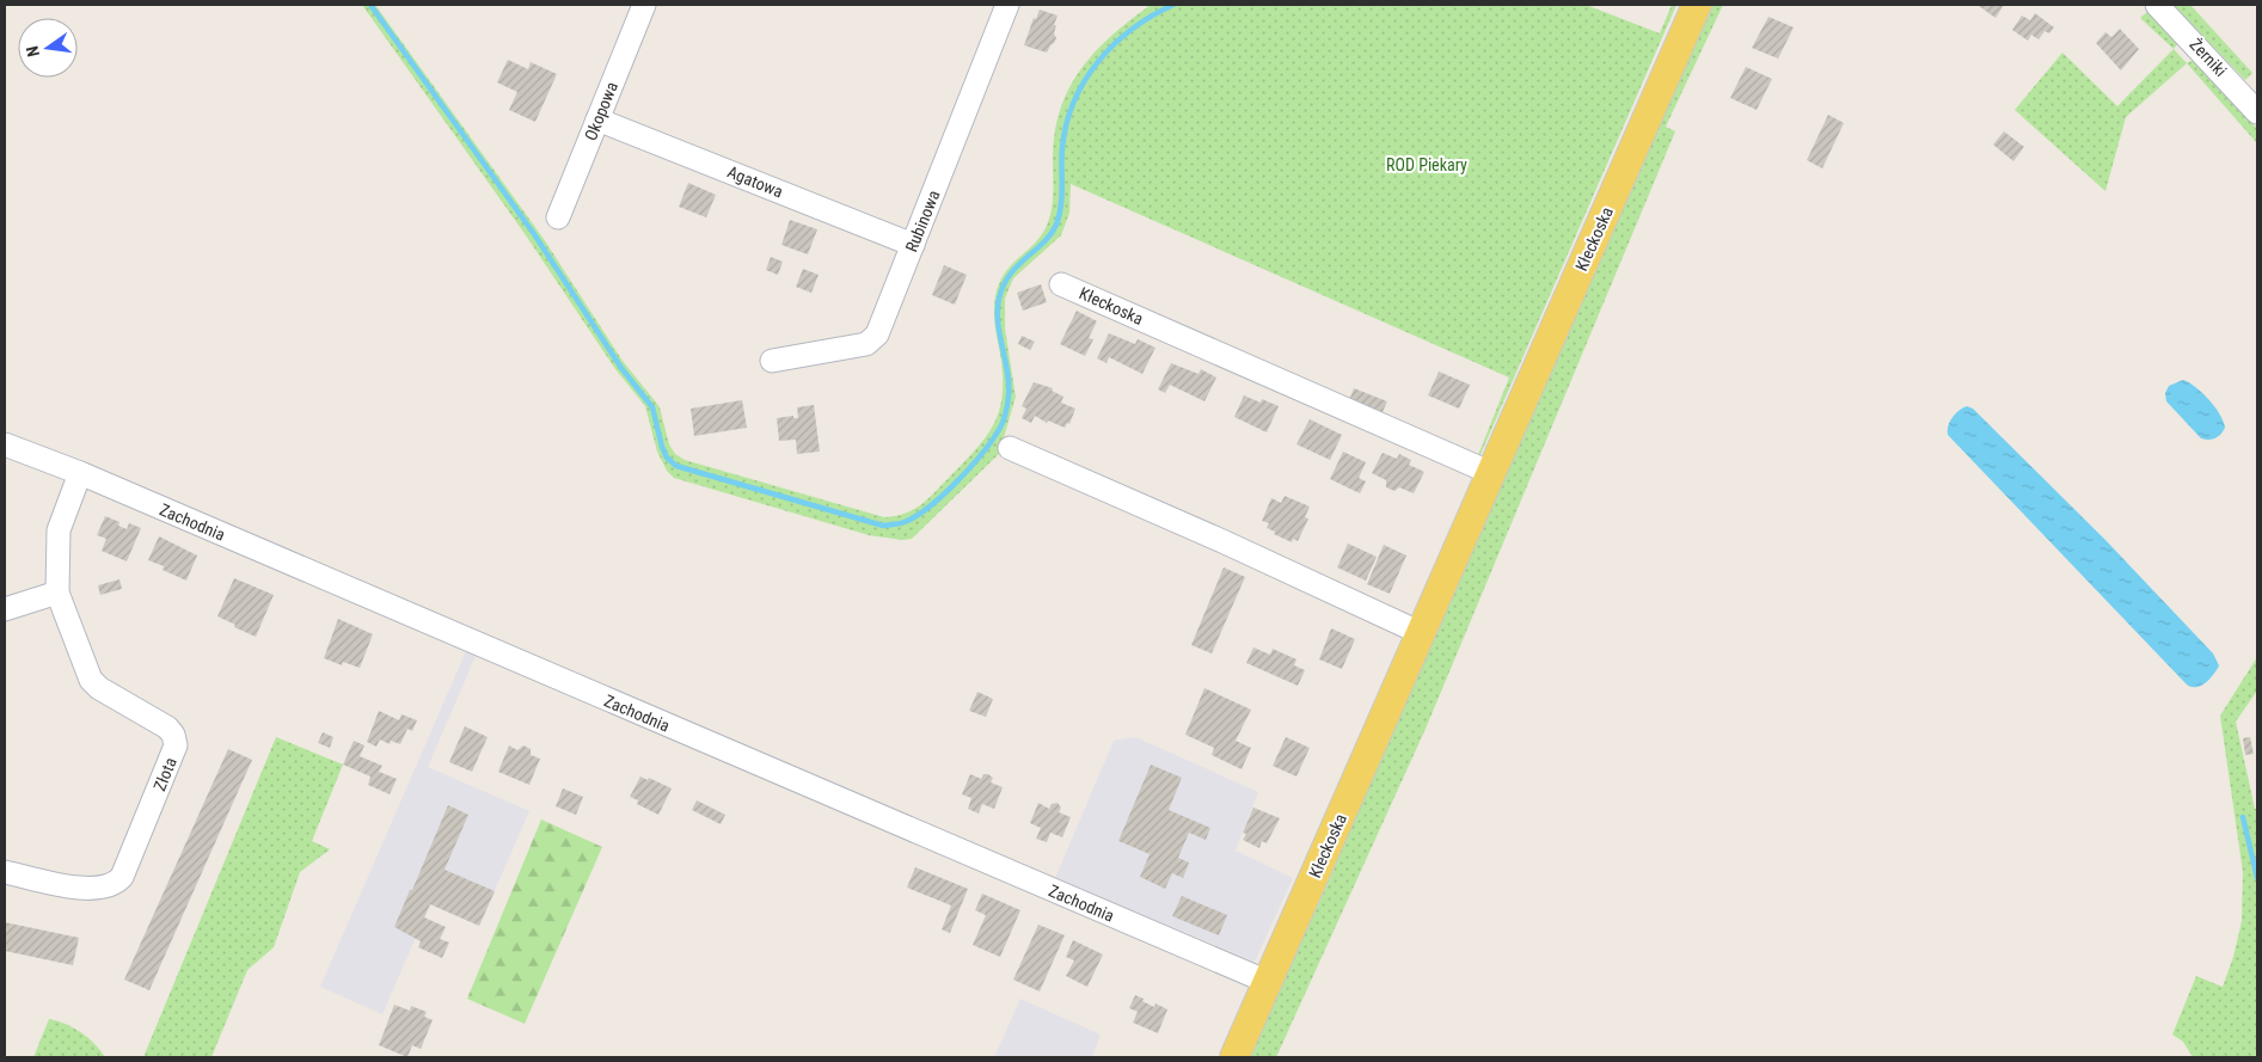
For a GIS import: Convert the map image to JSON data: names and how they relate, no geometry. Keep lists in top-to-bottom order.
{
  "streets": {
    "main road": ["Kłeckoska"],
    "street": [
      "Żerniki",
      "Okopowa",
      "Agatowa",
      "Rubinowa",
      "Zachodnia",
      "Złota"
    ]
  },
  "crossings": [
    ["Okopowa", "Agatowa"],
    ["Agatowa", "Rubinowa"],
    ["Kłeckoska", "Zachodnia"],
    ["Zachodnia", "Złota"]
  ],
  "parks": ["ROD Piekary"],
  "north": "left"
}
